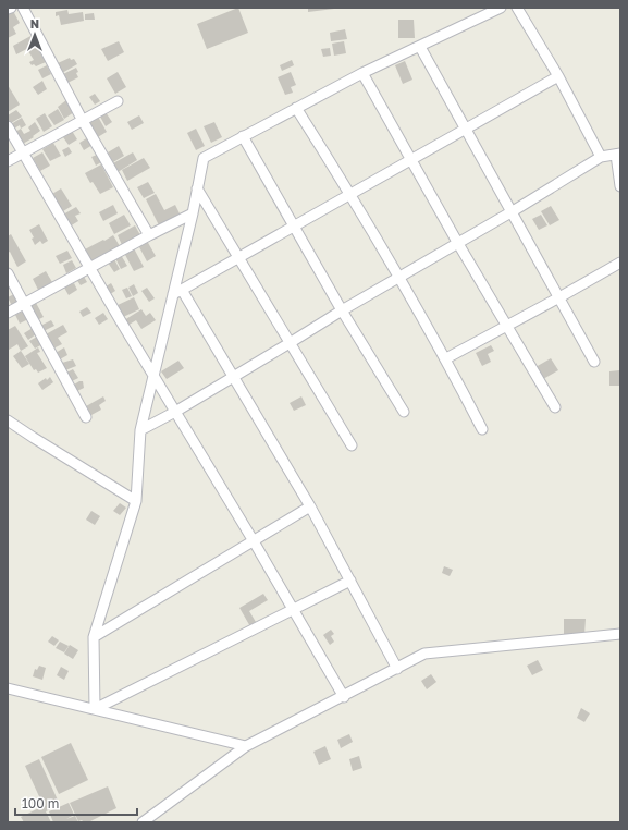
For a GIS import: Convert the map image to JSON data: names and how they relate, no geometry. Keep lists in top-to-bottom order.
{
  "scale_bar": "100 m",
  "north": "top"
}
